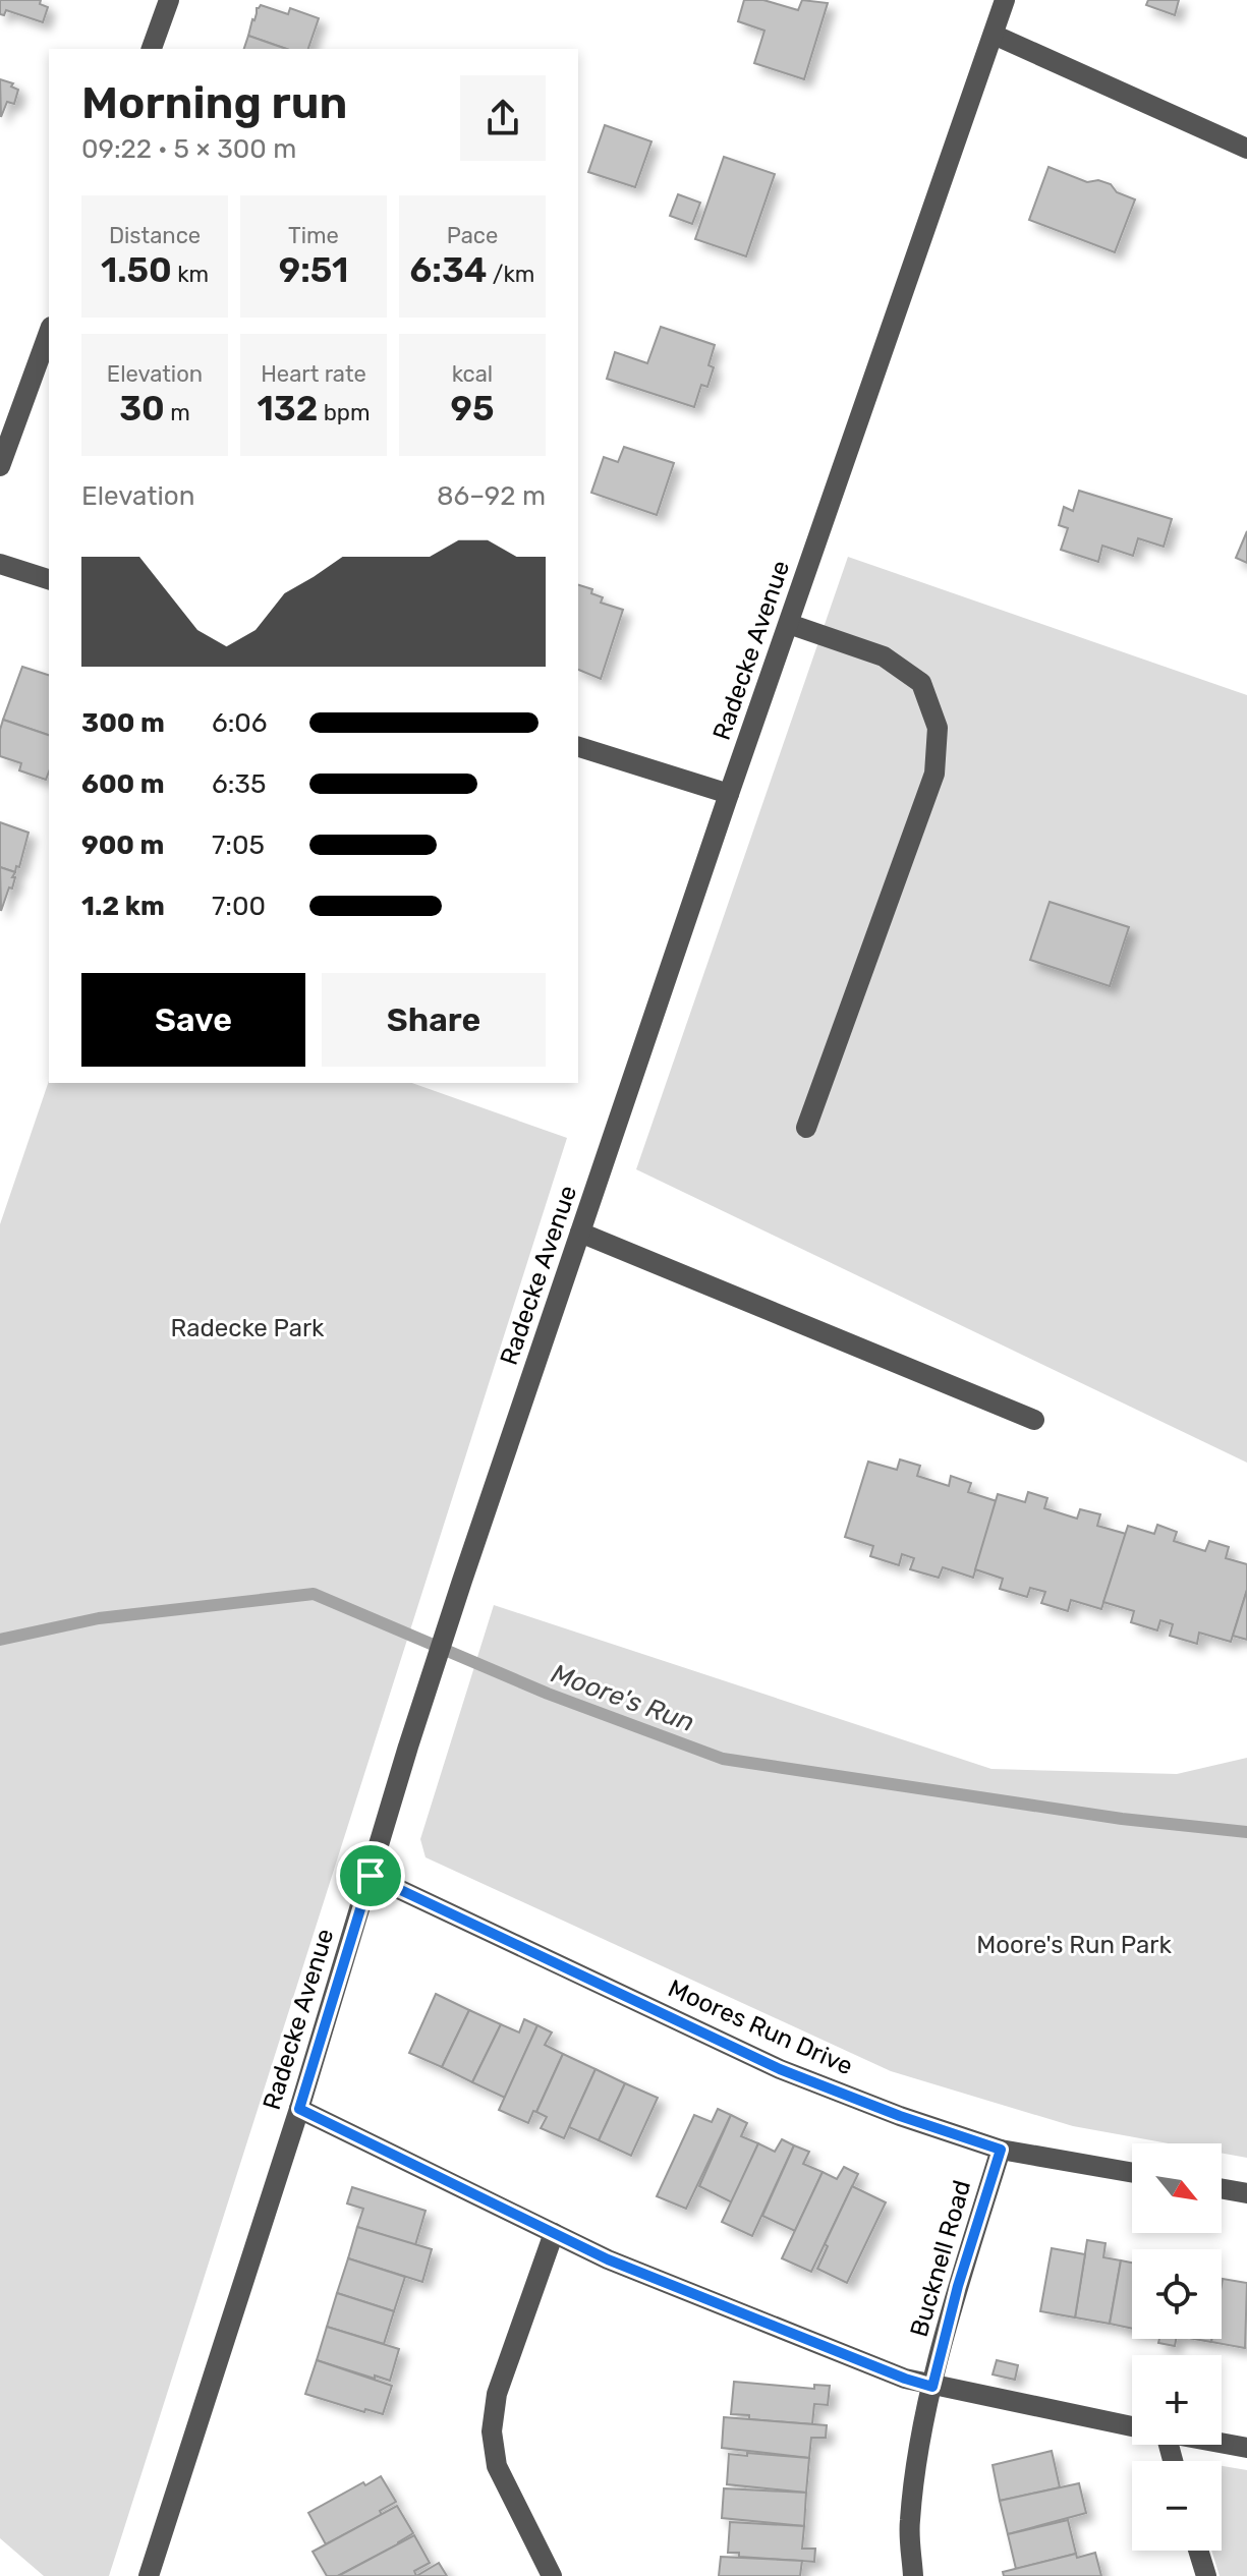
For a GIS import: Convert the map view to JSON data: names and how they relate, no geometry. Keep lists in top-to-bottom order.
{
  "streets": {
    "street": ["Radecke Avenue", "Moores Run Drive", "Bucknell Road"]
  },
  "crossings": [
    ["Radecke Avenue", "Moores Run Drive"],
    ["Moores Run Drive", "Bucknell Road"]
  ],
  "water": ["Moore's Run"],
  "parks": ["Radecke Park", "Moore's Run Park"],
  "north": "bottom right",
  "page": {
    "heading": ["Morning run", "09:22 · 5 × 300 m"],
    "stats": [
      ["Distance", "1.50 km"],
      ["Time", "9:51"],
      ["Pace", "6:34 /km"],
      ["Elevation", "30 m"],
      ["Heart rate", "132 bpm"],
      ["kcal", "95"]
    ],
    "chart": ["Elevation", "86–92 m"],
    "list": [
      {
        "name": "300 m",
        "note": "6:06"
      },
      {
        "name": "600 m",
        "note": "6:35"
      },
      {
        "name": "900 m",
        "note": "7:05"
      },
      {
        "name": "1.2 km",
        "note": "7:00"
      }
    ],
    "buttons": ["Save", "Share"],
    "map_buttons": ["+", "−"]
  }
}
